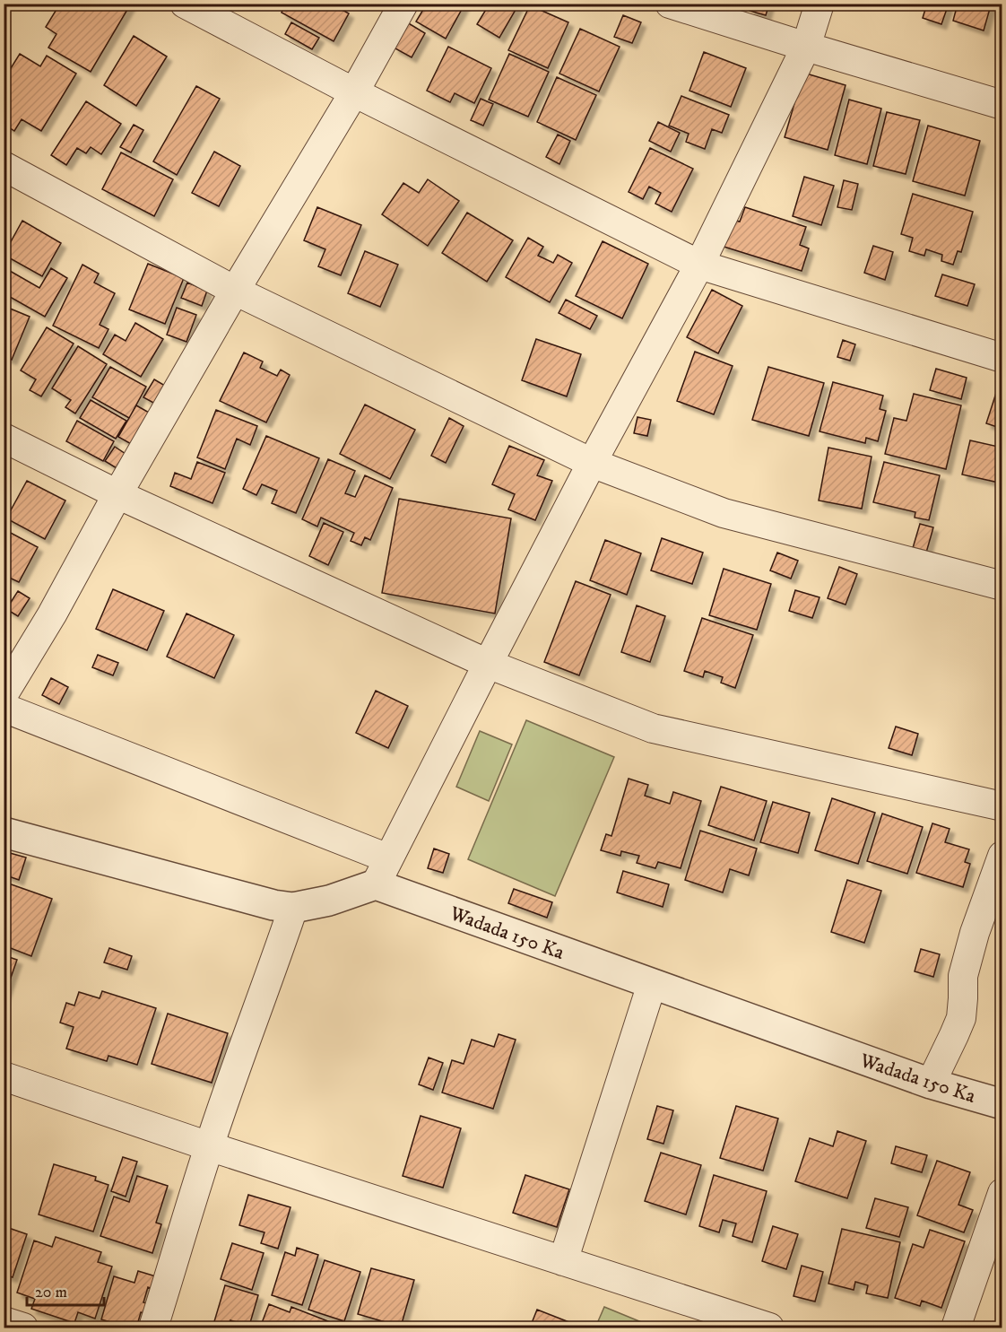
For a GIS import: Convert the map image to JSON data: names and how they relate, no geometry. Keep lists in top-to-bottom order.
{
  "streets": {
    "street": ["Wadada 150 Ka"]
  },
  "scale_bar": "20 m"
}
